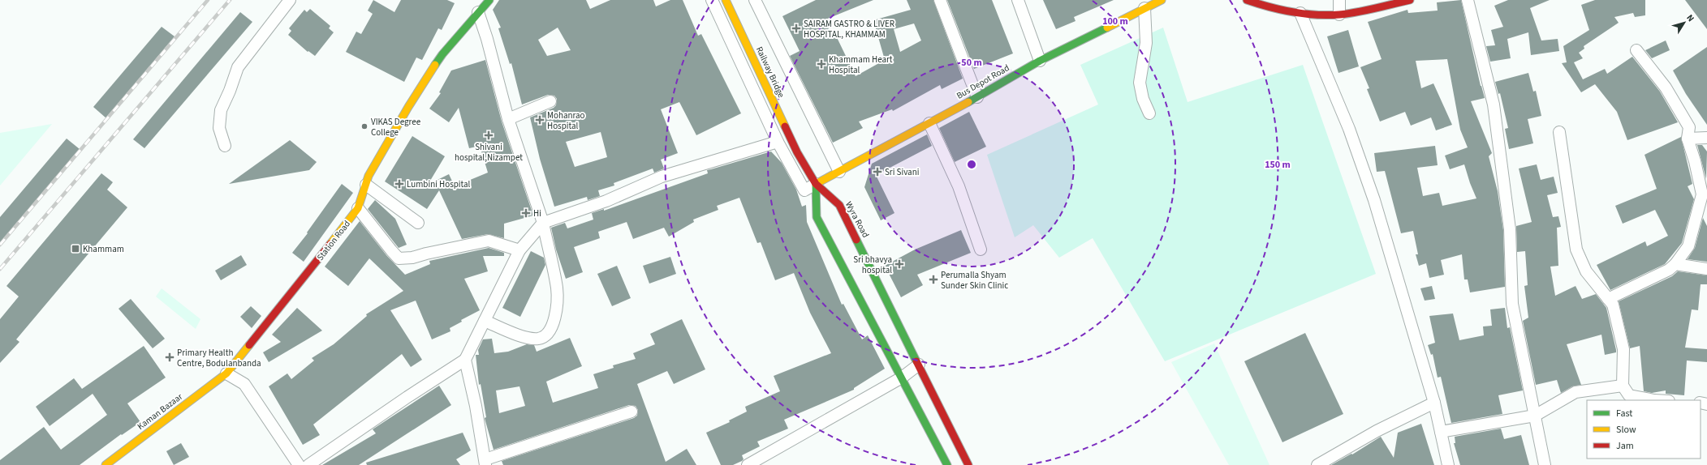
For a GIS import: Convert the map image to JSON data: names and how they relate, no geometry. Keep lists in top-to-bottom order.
{
  "streets": {
    "street": [
      "Railway Bridge",
      "Bus Depot Road",
      "Wyra Road",
      "Station Road",
      "Kaman Bazaar"
    ]
  },
  "crossings": [
    ["Railway Bridge", "Bus Depot Road"],
    ["Railway Bridge", "Wyra Road"],
    ["Bus Depot Road", "Wyra Road"],
    ["Station Road", "Kaman Bazaar"]
  ],
  "places": {
    "health": [
      "SAIRAM GASTRO & LIVER HOSPITAL, KHAMMAM",
      "Khammam Heart Hospital",
      "Mohanrao Hospital",
      "Shivani hospital,Nizampet",
      "Sri Sivani",
      "Lumbini Hospital",
      "Hi",
      "Sri bhavya hospital",
      "Perumalla Shyam Sunder Skin Clinic",
      "Primary Health Centre, Bodulanbanda"
    ],
    "other": ["VIKAS Degree College"],
    "transit": ["Khammam"]
  },
  "legend": ["Fast", "Slow", "Jam"],
  "north": "top right",
  "rings": ["100 m", "50 m", "150 m"]
}
